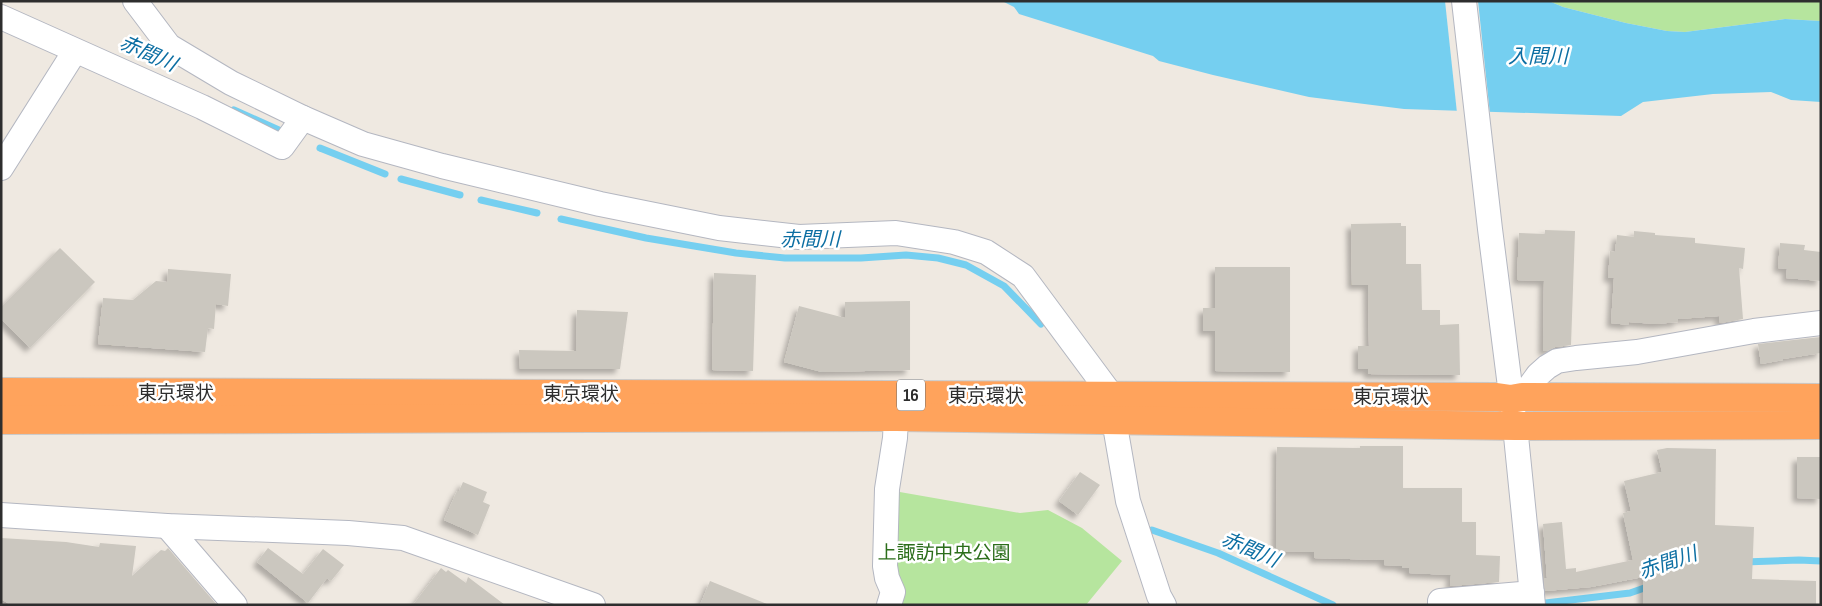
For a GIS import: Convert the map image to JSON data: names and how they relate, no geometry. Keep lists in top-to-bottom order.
{
  "streets": {
    "highway": ["東京環状", "16"]
  },
  "water": ["赤間川", "入間川"],
  "parks": ["上諏訪中央公園"]
}
